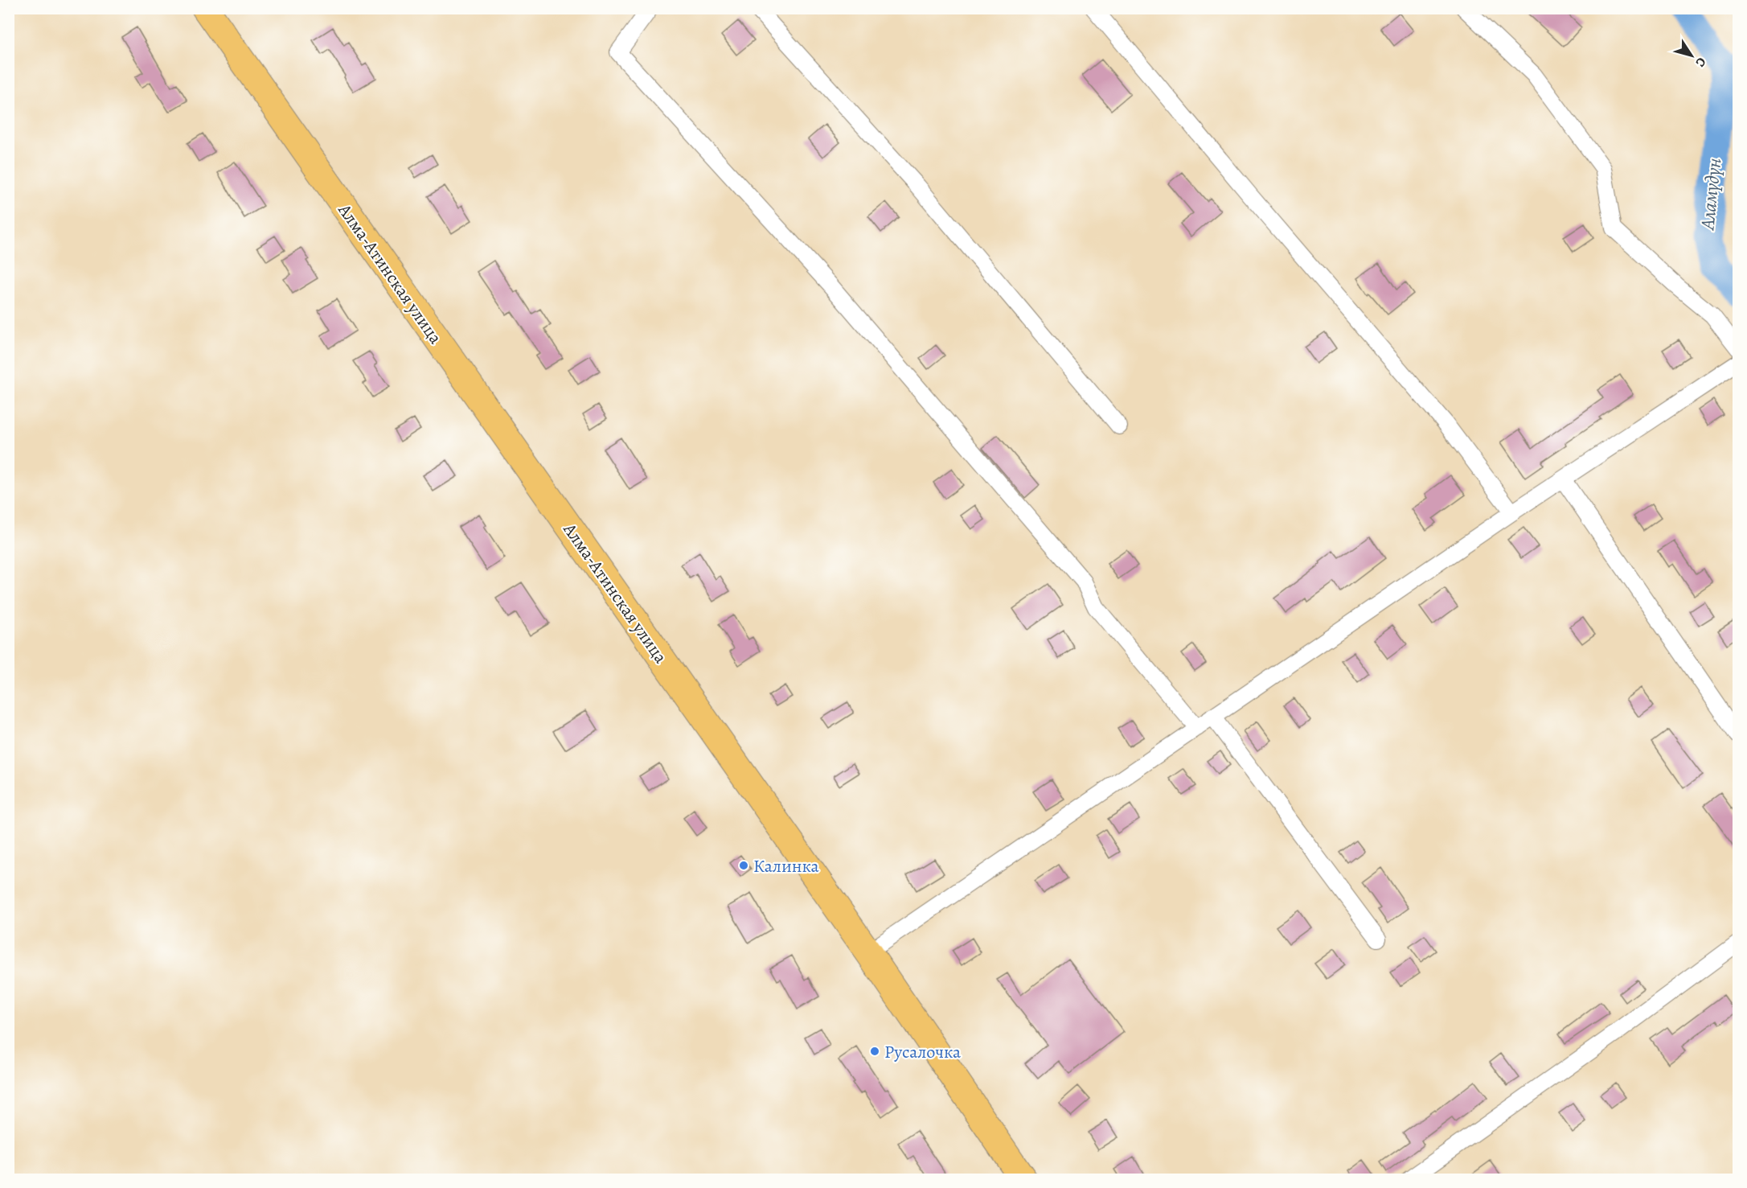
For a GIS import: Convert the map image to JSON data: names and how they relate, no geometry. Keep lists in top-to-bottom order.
{
  "streets": {
    "highway": ["Алма-Атинская улица"]
  },
  "water": ["Аламүдүн"],
  "places": ["Калинка", "Русалочка"],
  "north": "bottom right"
}
